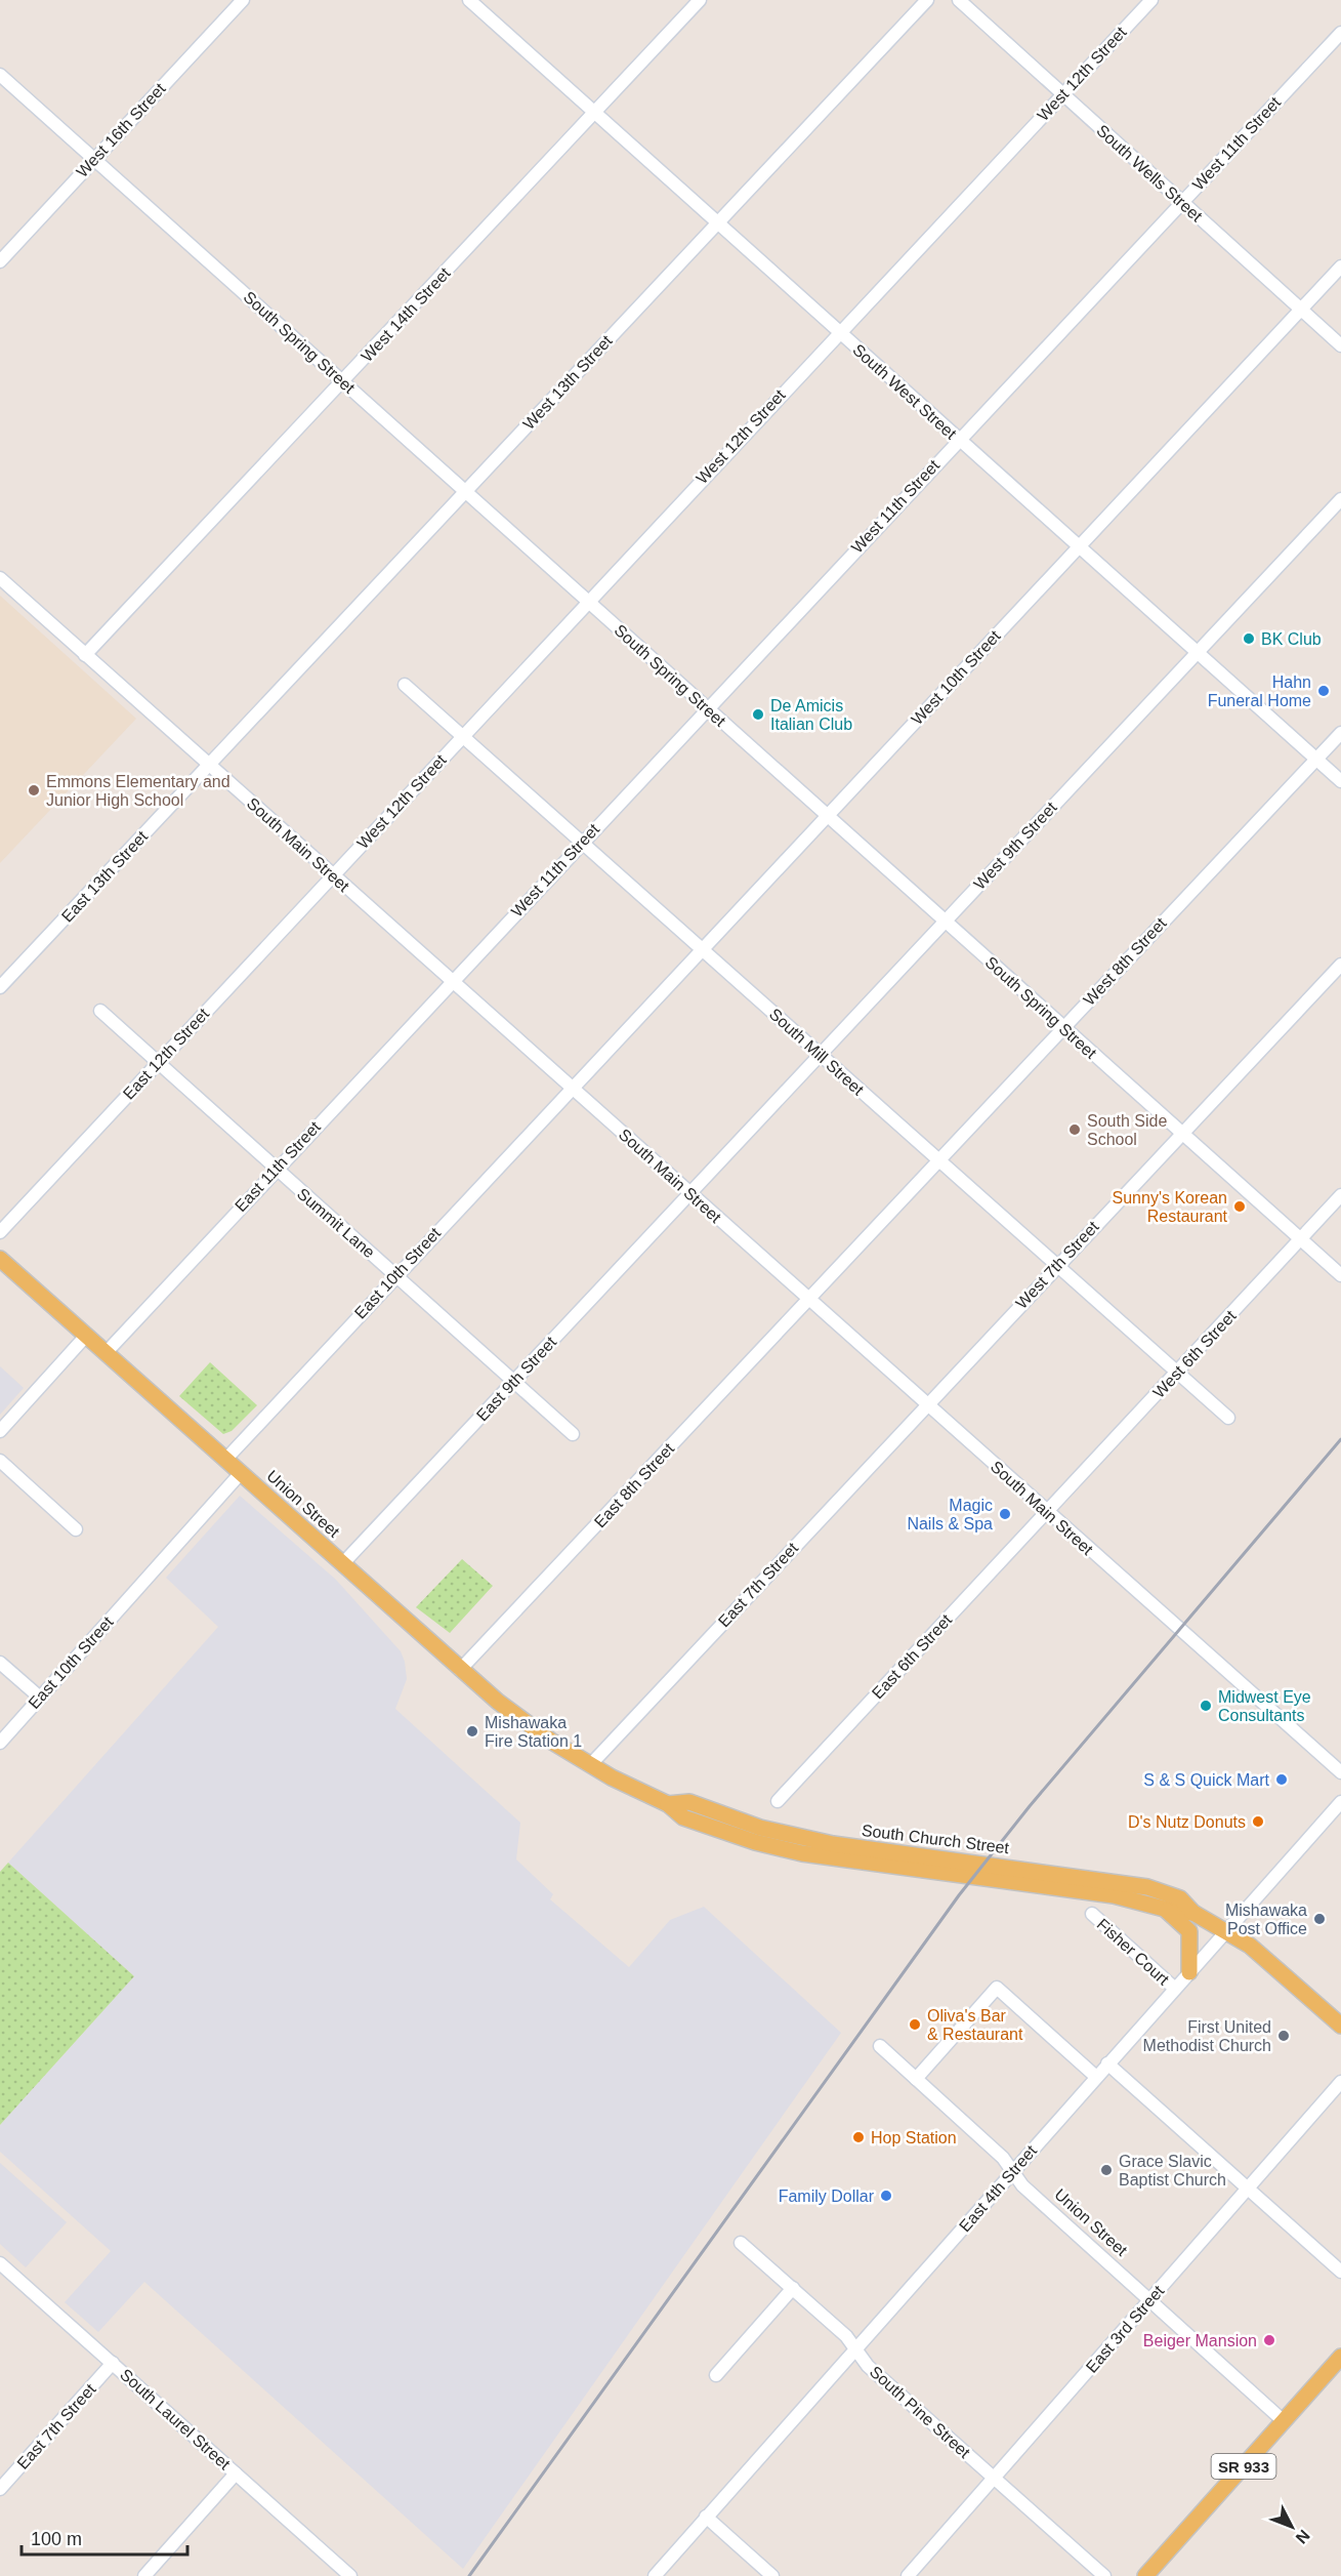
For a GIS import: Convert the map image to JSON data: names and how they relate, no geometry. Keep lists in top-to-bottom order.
{
  "streets": {
    "main road": ["Union Street", "South Church Street", "SR 933"],
    "street": [
      "West 12th Street",
      "West 16th Street",
      "West 11th Street",
      "South Wells Street",
      "West 14th Street",
      "South Spring Street",
      "West 13th Street",
      "South West Street",
      "West 10th Street",
      "South Main Street",
      "West 9th Street",
      "East 13th Street",
      "West 8th Street",
      "South Mill Street",
      "East 12th Street",
      "East 11th Street",
      "Summit Lane",
      "West 7th Street",
      "East 10th Street",
      "West 6th Street",
      "East 9th Street",
      "East 8th Street",
      "East 7th Street",
      "East 6th Street",
      "Fisher Court",
      "East 4th Street",
      "East 3rd Street",
      "South Pine Street",
      "South Laurel Street"
    ]
  },
  "crossings": [
    ["West 12th Street", "South Wells Street"],
    ["West 12th Street", "South Spring Street"],
    ["West 12th Street", "South West Street"],
    ["West 12th Street", "South Main Street"],
    ["West 12th Street", "South Mill Street"],
    ["West 12th Street", "East 12th Street"],
    ["West 16th Street", "South Spring Street"],
    ["West 11th Street", "South Wells Street"],
    ["West 11th Street", "South Spring Street"],
    ["West 11th Street", "South West Street"],
    ["West 11th Street", "South Main Street"],
    ["West 11th Street", "South Mill Street"],
    ["West 11th Street", "East 11th Street"],
    ["South Wells Street", "West 10th Street"],
    ["West 14th Street", "South Spring Street"],
    ["West 14th Street", "South West Street"],
    ["West 14th Street", "South Main Street"],
    ["South Spring Street", "West 13th Street"],
    ["South Spring Street", "West 10th Street"],
    ["South Spring Street", "West 9th Street"],
    ["South Spring Street", "West 8th Street"],
    ["South Spring Street", "West 7th Street"],
    ["South Spring Street", "West 6th Street"],
    ["West 13th Street", "South West Street"],
    ["West 13th Street", "South Main Street"],
    ["West 13th Street", "East 13th Street"],
    ["South West Street", "West 10th Street"],
    ["South West Street", "West 9th Street"],
    ["South West Street", "West 8th Street"],
    ["West 10th Street", "South Main Street"],
    ["West 10th Street", "South Mill Street"],
    ["West 10th Street", "East 10th Street"],
    ["South Main Street", "West 9th Street"],
    ["South Main Street", "East 13th Street"],
    ["South Main Street", "West 8th Street"],
    ["South Main Street", "East 12th Street"],
    ["South Main Street", "East 11th Street"],
    ["South Main Street", "West 7th Street"],
    ["South Main Street", "East 10th Street"],
    ["South Main Street", "West 6th Street"],
    ["South Main Street", "East 9th Street"],
    ["South Main Street", "East 8th Street"],
    ["South Main Street", "East 7th Street"],
    ["South Main Street", "East 6th Street"],
    ["West 9th Street", "South Mill Street"],
    ["West 9th Street", "East 9th Street"],
    ["West 8th Street", "South Mill Street"],
    ["West 8th Street", "East 8th Street"],
    ["South Mill Street", "West 7th Street"],
    ["South Mill Street", "West 6th Street"],
    ["East 12th Street", "Summit Lane"],
    ["East 11th Street", "Summit Lane"],
    ["East 11th Street", "Union Street"],
    ["Summit Lane", "East 10th Street"],
    ["Summit Lane", "East 9th Street"],
    ["West 7th Street", "East 7th Street"],
    ["East 10th Street", "Union Street"],
    ["West 6th Street", "East 6th Street"],
    ["East 9th Street", "Union Street"],
    ["East 8th Street", "Union Street"],
    ["Union Street", "East 7th Street"],
    ["Union Street", "South Church Street"],
    ["Union Street", "East 4th Street"],
    ["Union Street", "East 3rd Street"],
    ["Union Street", "SR 933"],
    ["East 7th Street", "South Church Street"],
    ["East 7th Street", "South Laurel Street"],
    ["South Church Street", "East 4th Street"],
    ["Fisher Court", "East 4th Street"],
    ["East 4th Street", "South Pine Street"],
    ["East 3rd Street", "South Pine Street"]
  ],
  "places": [
    "BK Club",
    "Hahn Funeral Home",
    "De Amicis Italian Club",
    "Emmons Elementary and Junior High School",
    "South Side School",
    "Sunny's Korean Restaurant",
    "Magic Nails & Spa",
    "Midwest Eye Consultants",
    "Mishawaka Fire Station 1",
    "S & S Quick Mart",
    "D's Nutz Donuts",
    "Mishawaka Post Office",
    "Oliva's Bar & Restaurant",
    "First United Methodist Church",
    "Hop Station",
    "Grace Slavic Baptist Church",
    "Family Dollar",
    "Beiger Mansion"
  ],
  "scale_bar": "100 m",
  "north": "bottom right"
}
